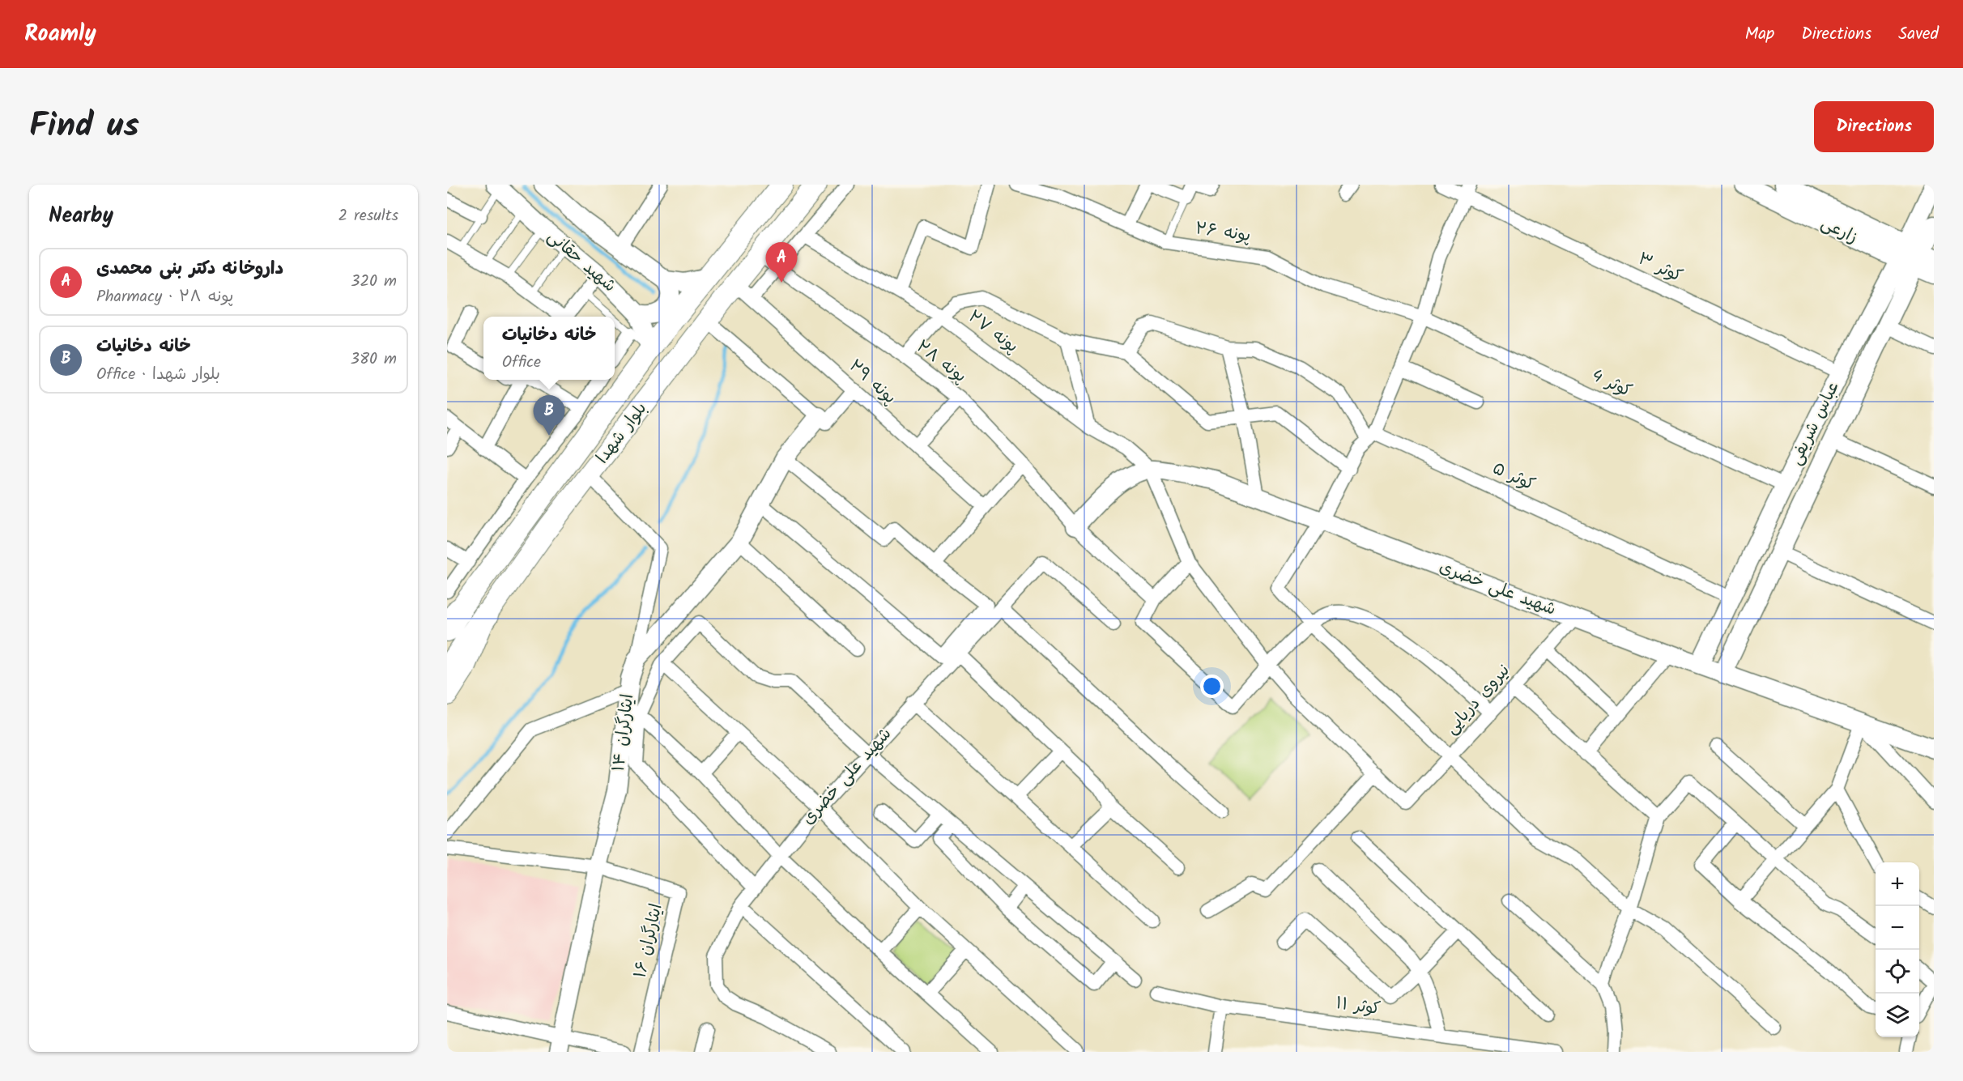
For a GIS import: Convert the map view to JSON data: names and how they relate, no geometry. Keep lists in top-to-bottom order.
{
  "streets": {
    "main road": [
      "زارعی",
      "شهید حقانی",
      "عباس شریفی",
      "بلوار شهدا",
      "شهید علی خضری",
      "ایثارگران ۱۴"
    ],
    "street": [
      "پونه ۲۶",
      "کوثر ۳",
      "پونه ۲۷",
      "پونه ۲۸",
      "پونه ۲۹",
      "کوثر 4",
      "کوثر ۵",
      "نیروی دریایی",
      "ایثارگران ۱۶",
      "کوثر ۱۱"
    ]
  },
  "crossings": [
    ["زارعی", "عباس شریفی"],
    ["پونه ۲۶", "کوثر 4"],
    ["شهید حقانی", "بلوار شهدا"],
    ["کوثر ۳", "عباس شریفی"],
    ["پونه ۲۷", "شهید علی خضری"],
    ["پونه ۲۸", "بلوار شهدا"],
    ["پونه ۲۸", "شهید علی خضری"],
    ["پونه ۲۹", "بلوار شهدا"],
    ["کوثر 4", "عباس شریفی"],
    ["عباس شریفی", "کوثر ۵"],
    ["عباس شریفی", "شهید علی خضری"],
    ["شهید علی خضری", "نیروی دریایی"],
    ["ایثارگران ۱۴", "ایثارگران ۱۶"]
  ],
  "page": {
    "header": "Roamly",
    "nav": ["Map", "Directions", "Saved"],
    "title": "Find us",
    "buttons": "Directions",
    "heading": ["Nearby", "2 results"],
    "pins": ["A", "B"],
    "list": [
      {
        "mark": "A",
        "name": "داروخانه دکتر بنی محمدی",
        "note": "Pharmacy · پونه ۲۸",
        "value": "320 m"
      },
      {
        "mark": "B",
        "name": "خانه دخانیات",
        "note": "Office · بلوار شهدا",
        "value": "380 m"
      }
    ],
    "popup": ["خانه دخانیات", "Office"],
    "map_buttons": ["+", "−"]
  }
}
